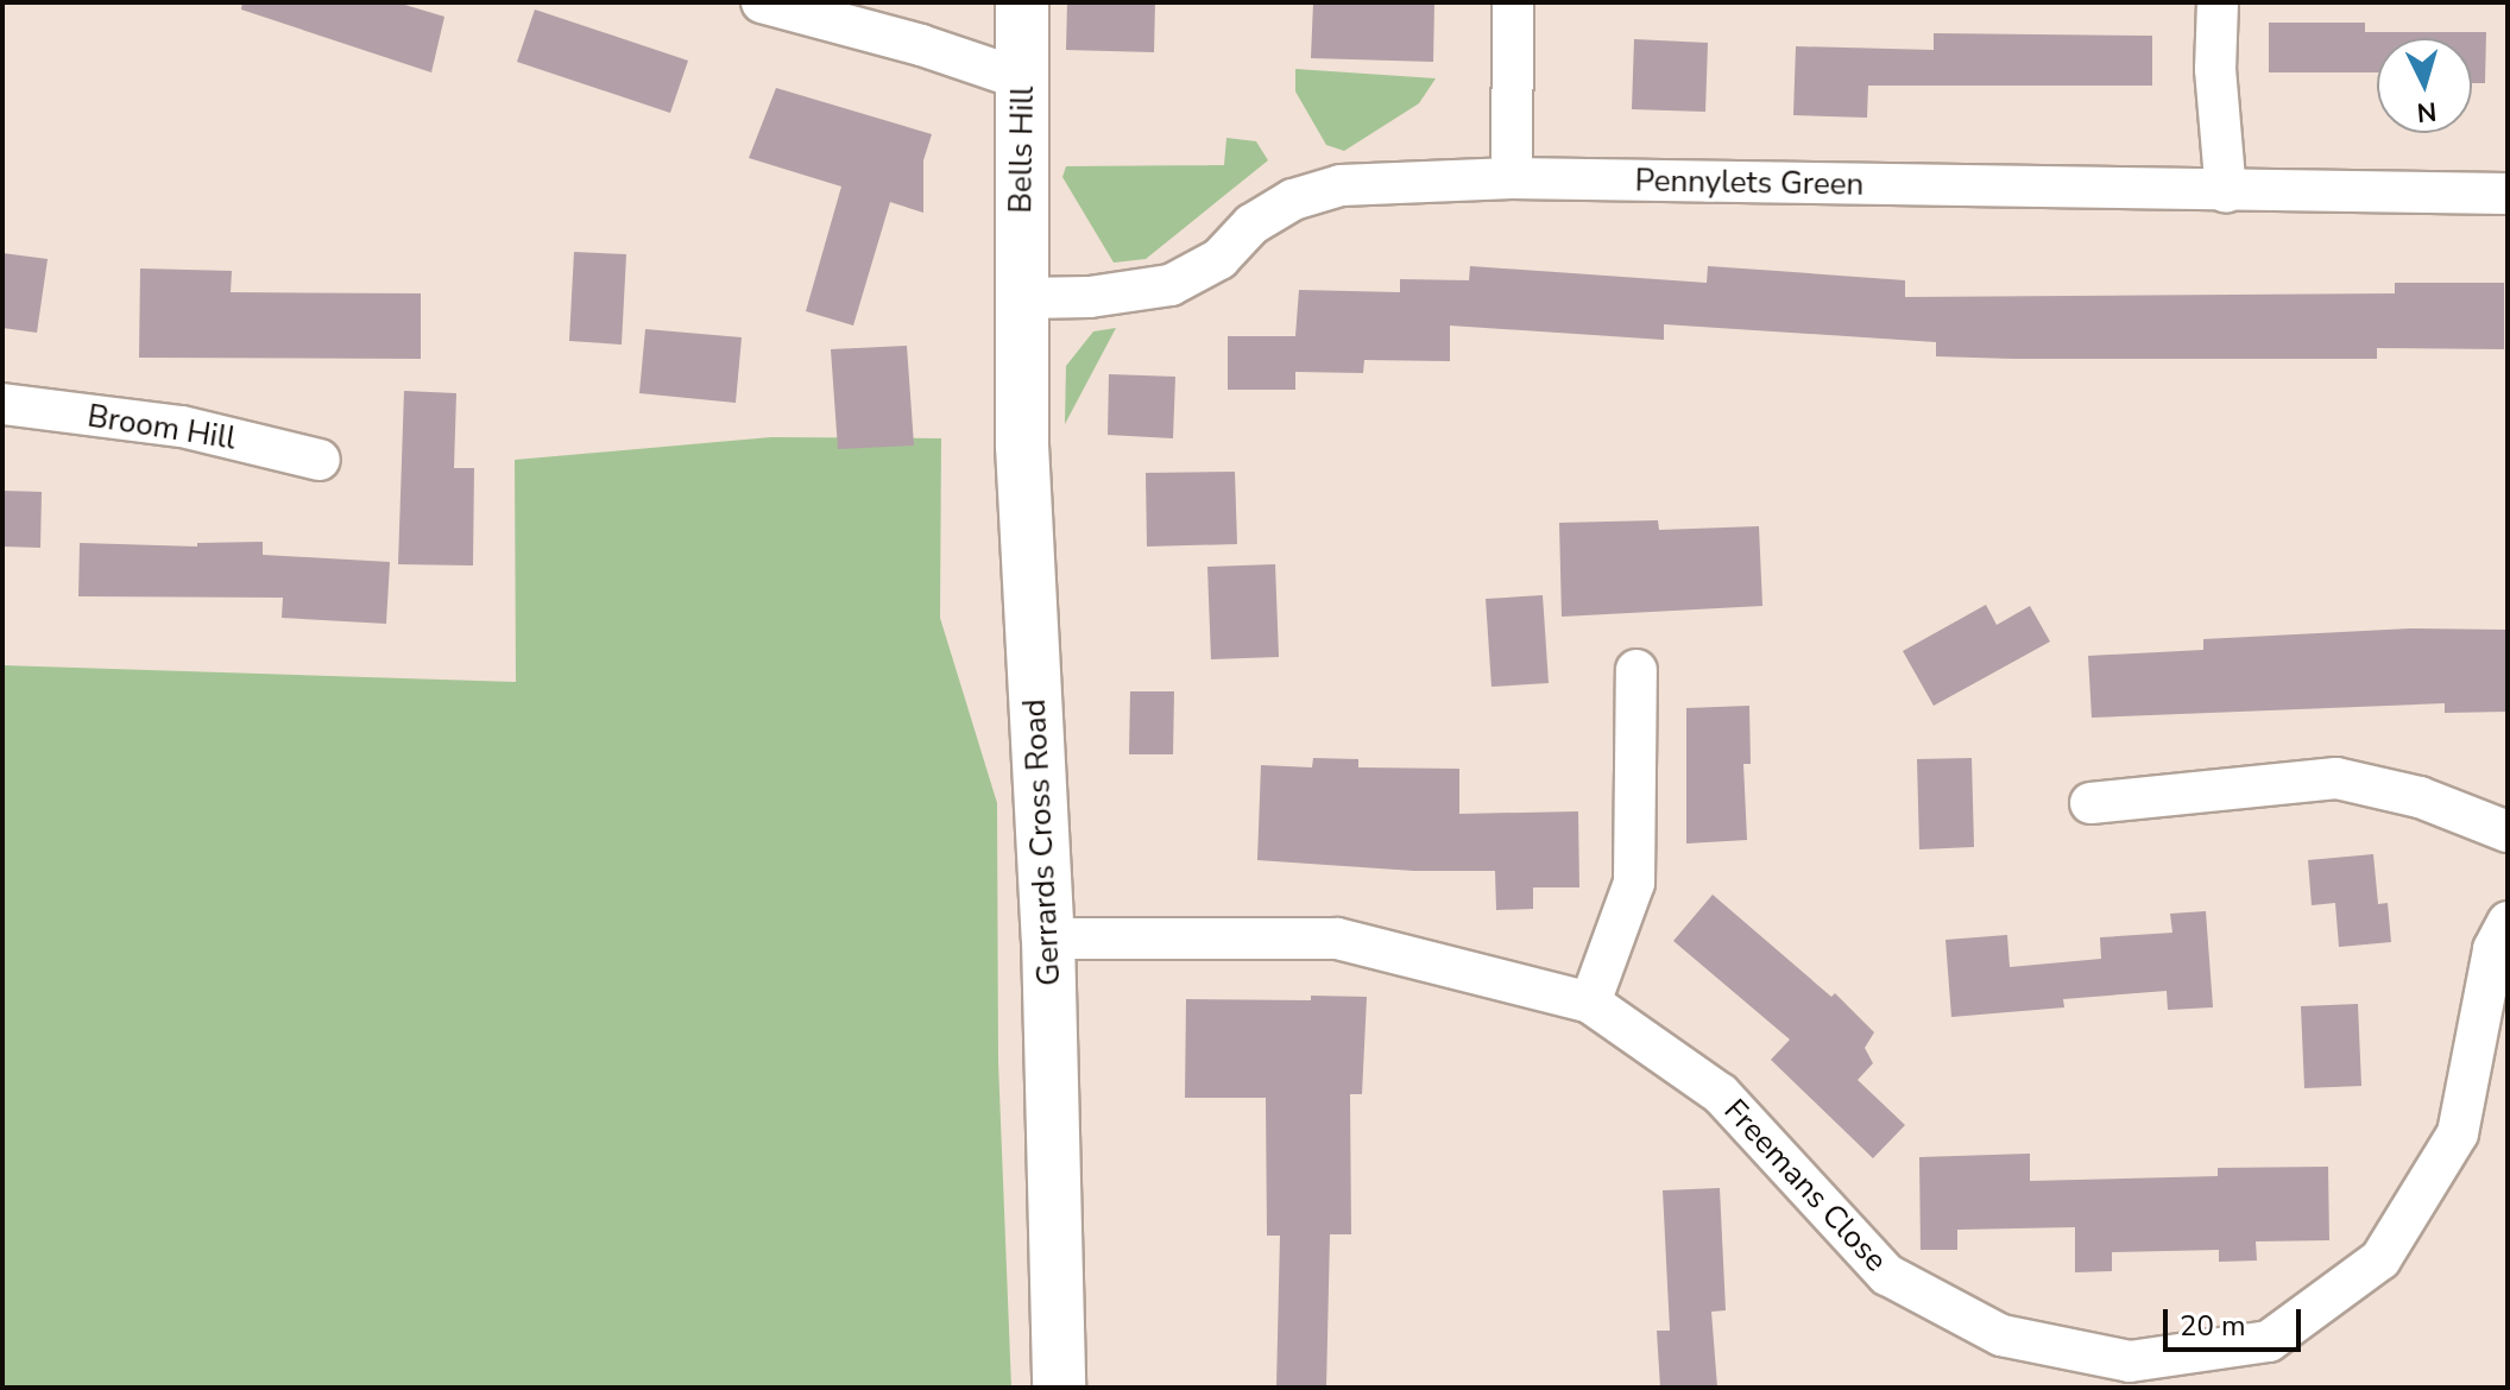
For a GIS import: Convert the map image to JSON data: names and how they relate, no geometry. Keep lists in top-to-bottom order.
{
  "streets": {
    "main road": ["Bells Hill", "Gerrards Cross Road"],
    "street": ["Pennylets Green", "Broom Hill", "Freemans Close"]
  },
  "crossings": [
    ["Bells Hill", "Pennylets Green"],
    ["Bells Hill", "Gerrards Cross Road"],
    ["Pennylets Green", "Gerrards Cross Road"],
    ["Gerrards Cross Road", "Freemans Close"]
  ],
  "scale_bar": "20 m",
  "north": "bottom"
}
